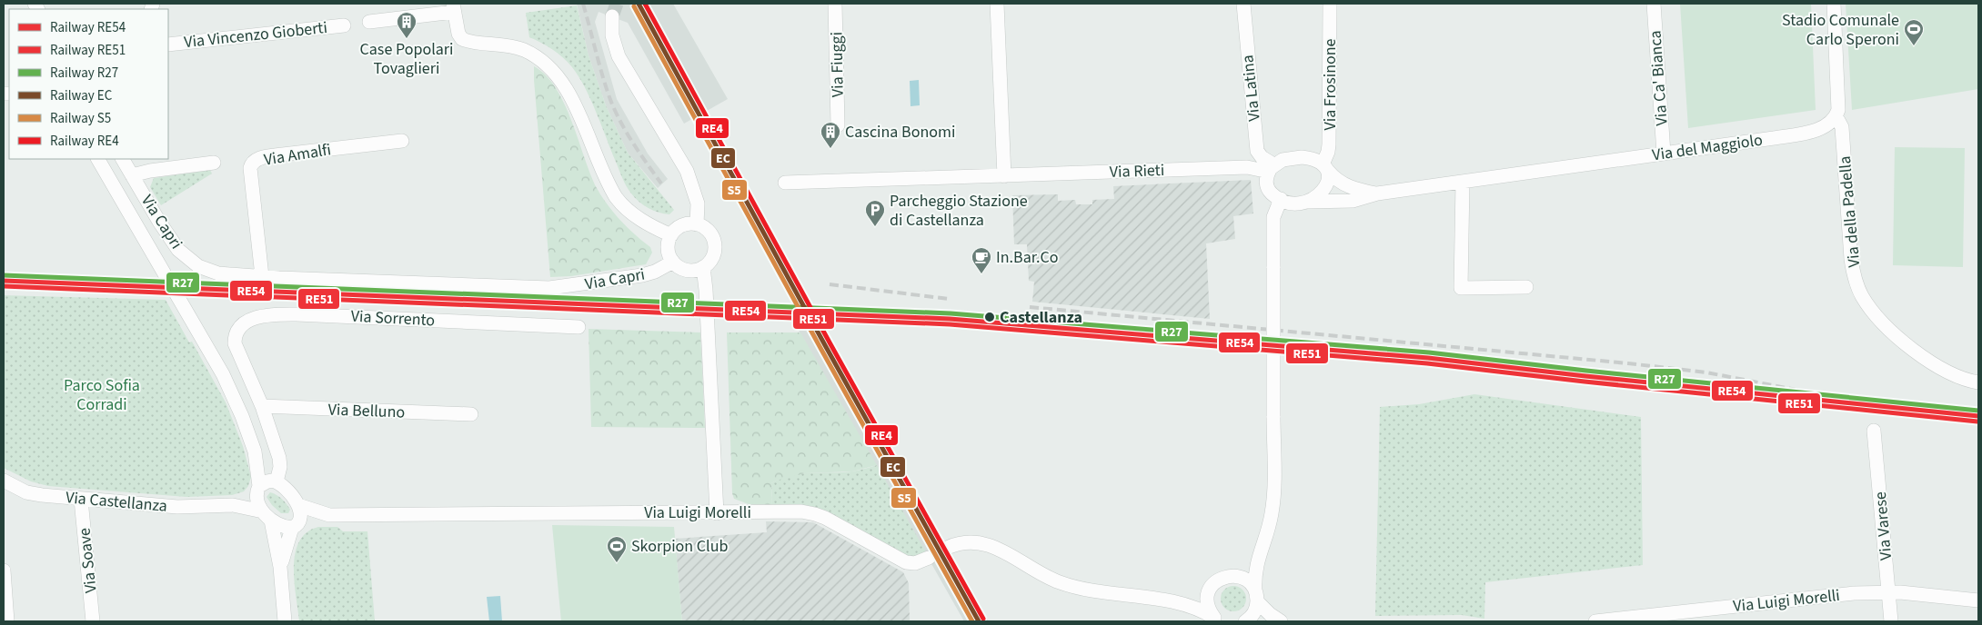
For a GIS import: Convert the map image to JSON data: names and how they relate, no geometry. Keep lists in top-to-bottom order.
{
  "streets": {
    "street": [
      "Via Vincenzo Gioberti",
      "Via Fiuggi",
      "Via Ca' Bianca",
      "Via Frosinone",
      "Via Latina",
      "Via del Maggiolo",
      "Via Amalfi",
      "Via Rieti",
      "Via della Padella",
      "Via Capri",
      "Via Sorrento",
      "Via Belluno",
      "Via Castellanza",
      "Via Luigi Morelli",
      "Via Varese",
      "Via Soave"
    ]
  },
  "crossings": [
    ["Via Ca' Bianca", "Via del Maggiolo"],
    ["Via Frosinone", "Via Latina"],
    ["Via Frosinone", "Via del Maggiolo"],
    ["Via Frosinone", "Via Rieti"],
    ["Via Latina", "Via del Maggiolo"],
    ["Via Latina", "Via Rieti"],
    ["Via del Maggiolo", "Via Rieti"],
    ["Via del Maggiolo", "Via della Padella"],
    ["Via Amalfi", "Via Capri"],
    ["Via Sorrento", "Via Belluno"],
    ["Via Sorrento", "Via Castellanza"],
    ["Via Castellanza", "Via Soave"],
    ["Via Luigi Morelli", "Via Varese"]
  ],
  "parks": ["Parco Sofia Corradi"],
  "places": {
    "building": ["Case Popolari Tovaglieri", "Cascina Bonomi"],
    "sports": ["Stadio Comunale Carlo Speroni", "Skorpion Club"],
    "parking": ["Parcheggio Stazione di Castellanza"],
    "cafe": ["In.Bar.Co"],
    "other": ["Castellanza"]
  },
  "lines": [
    "rail line EC",
    "rail line RE4",
    "rail line S5",
    "rail line R27",
    "rail line RE54",
    "rail line RE51"
  ],
  "legend": [
    "Railway RE54",
    "Railway RE51",
    "Railway R27",
    "Railway EC",
    "Railway S5",
    "Railway RE4"
  ]
}
